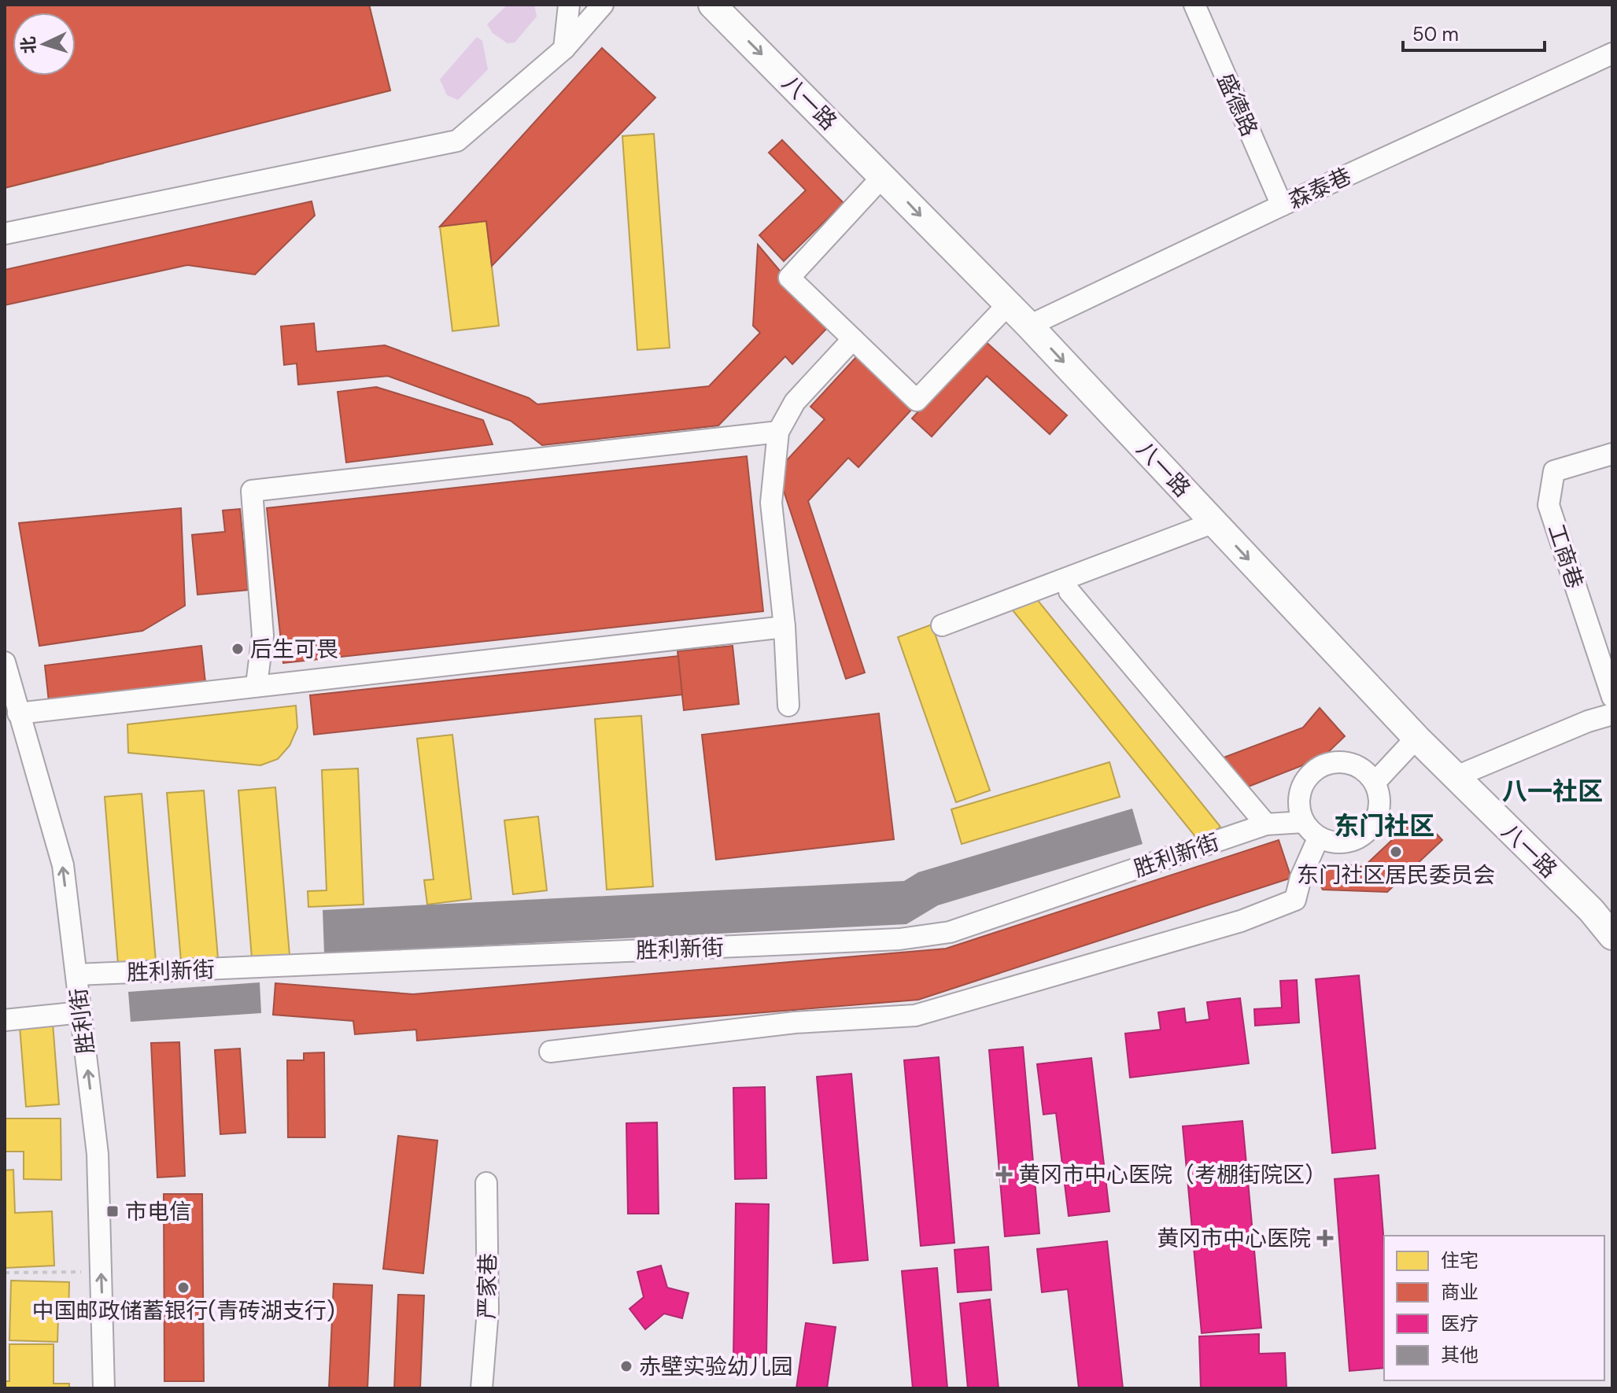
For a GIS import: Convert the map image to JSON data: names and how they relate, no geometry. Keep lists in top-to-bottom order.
{
  "streets": {
    "main road": ["八一路"],
    "street": [
      "盛德路",
      "森泰巷",
      "工商巷",
      "胜利新街",
      "胜利街",
      "严家巷"
    ]
  },
  "crossings": [
    ["八一路", "森泰巷"],
    ["盛德路", "森泰巷"],
    ["胜利新街", "胜利街"]
  ],
  "one_way": ["八一路", "胜利街"],
  "districts": ["八一社区", "东门社区"],
  "places": {
    "other": [
      "后生可畏",
      "东门社区居民委员会",
      "中国邮政储蓄银行(青砖湖支行)",
      "赤壁实验幼儿园"
    ],
    "health": ["黄冈市中心医院（考棚街院区）", "黄冈市中心医院"],
    "transit": ["市电信"]
  },
  "legend": [
    "住宅",
    "商业",
    "医疗",
    "其他"
  ],
  "scale_bar": "50 m",
  "north": "left"
}
